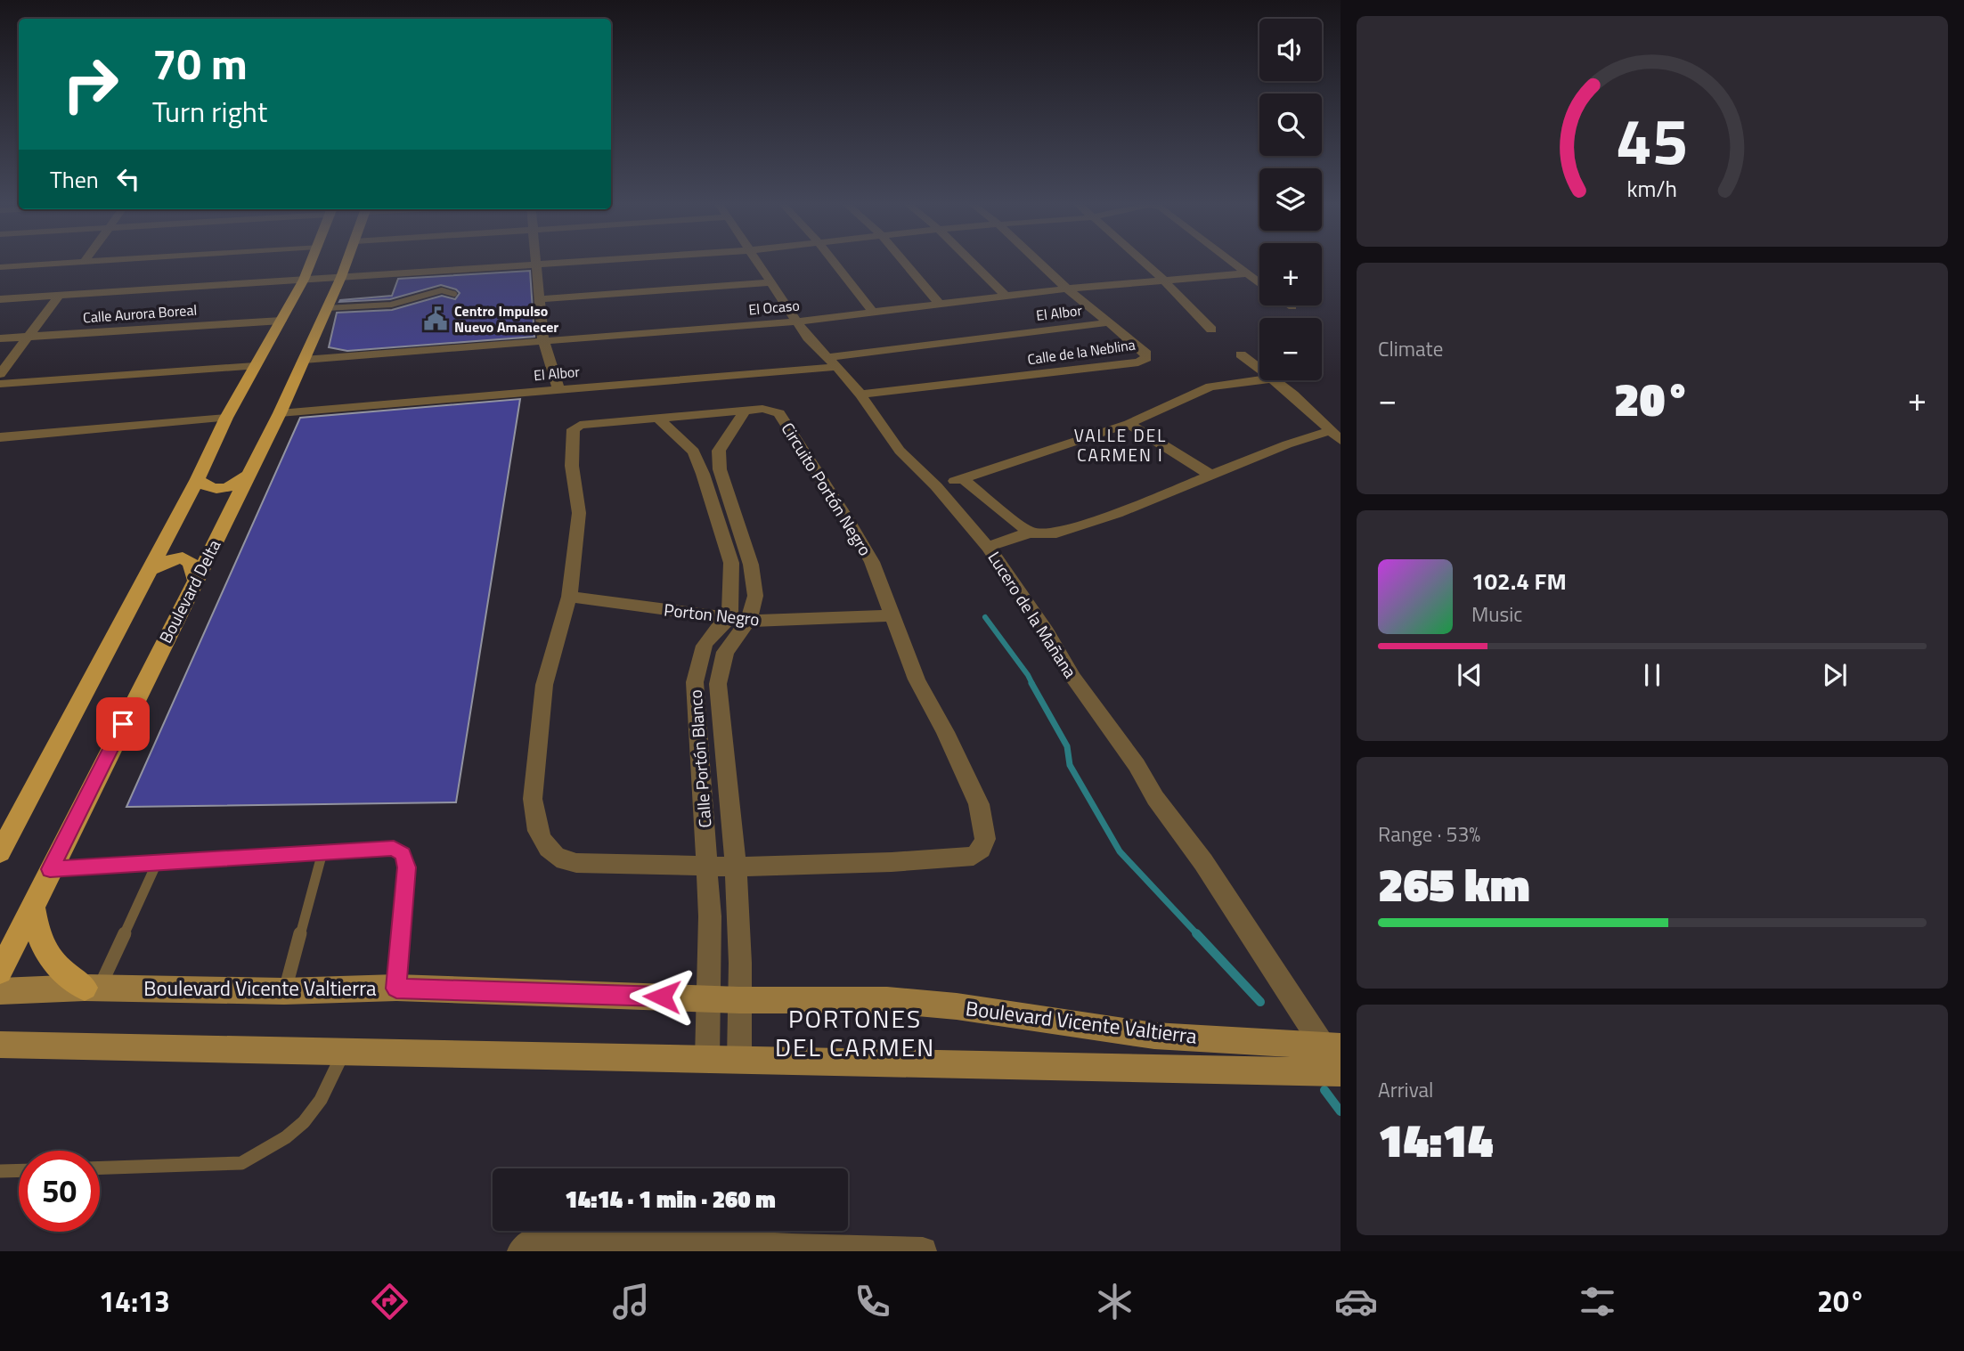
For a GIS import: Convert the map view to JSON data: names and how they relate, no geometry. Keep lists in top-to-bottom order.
{
  "streets": {
    "main road": ["Boulevard Delta", "Boulevard Vicente Valtierra"],
    "street": [
      "El Ocaso",
      "El Albor",
      "Calle Aurora Boreal",
      "Calle de la Neblina",
      "Circuito Portón Negro",
      "Porton Negro",
      "Lucero de la Mañana",
      "Calle Portón Blanco"
    ]
  },
  "crossings": [
    ["El Ocaso", "Calle de la Neblina"],
    ["El Ocaso", "Boulevard Delta"],
    ["El Ocaso", "Lucero de la Mañana"],
    ["El Albor", "Calle de la Neblina"],
    ["El Albor", "Boulevard Delta"],
    ["El Albor", "Lucero de la Mañana"],
    ["Calle de la Neblina", "Lucero de la Mañana"],
    ["Circuito Portón Negro", "Porton Negro"],
    ["Circuito Portón Negro", "Calle Portón Blanco"],
    ["Porton Negro", "Calle Portón Blanco"],
    ["Lucero de la Mañana", "Boulevard Vicente Valtierra"],
    ["Calle Portón Blanco", "Boulevard Vicente Valtierra"]
  ],
  "districts": ["VALLE DEL CARMEN I", "PORTONES DEL CARMEN"],
  "places": {
    "public building": ["Centro Impulso Nuevo Amanecer"]
  },
  "page": {
    "map_buttons": ["+", "−"],
    "turn": ["70 m", "Turn right"],
    "then": "Then",
    "tile": [
      "Climate",
      ["Range · 53%", "265 km"],
      ["Arrival", "14:14"]
    ],
    "heat": ["−", "20°", "+"],
    "song": ["102.4 FM", "Music"],
    "limit": "50",
    "trip": "14:14 · 1 min · 260 m",
    "tabs": ["14:13", "20°"],
    "gauge": ["45", "km/h"]
  }
}
